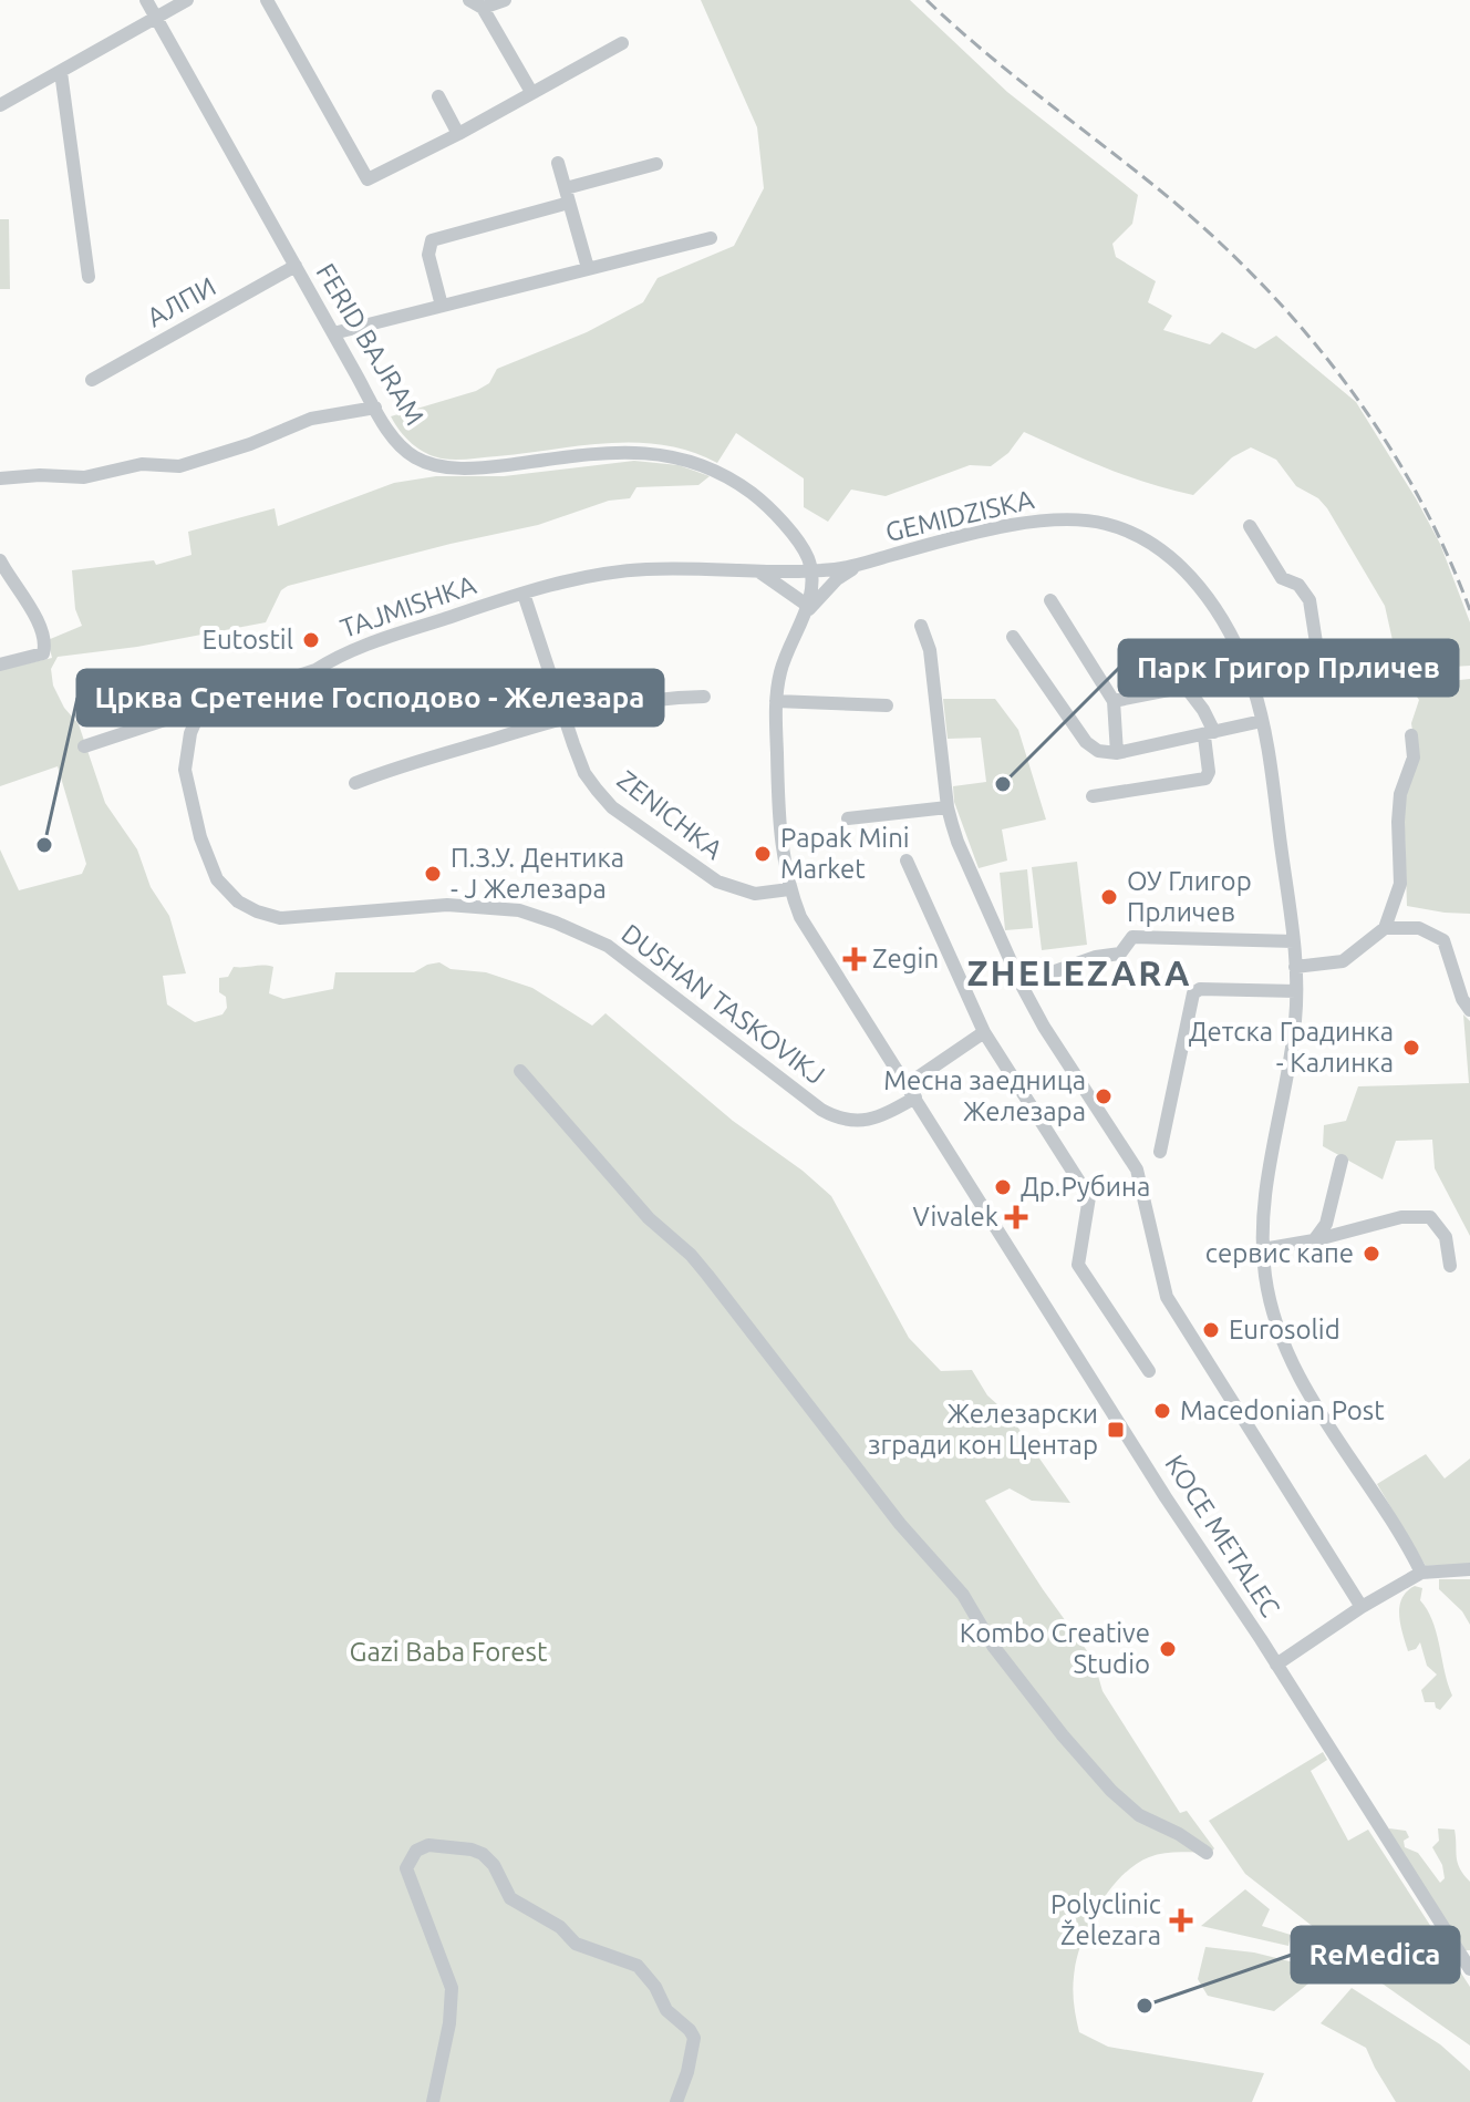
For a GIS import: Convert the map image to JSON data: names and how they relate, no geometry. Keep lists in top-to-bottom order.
{
  "streets": {
    "street": [
      "АЛПИ",
      "FERID BAJRAM",
      "GEMIDZISKA",
      "TAJMISHKA",
      "ZENICHKA",
      "DUSHAN TASKOVIKJ",
      "KOCE METALEC"
    ]
  },
  "crossings": [
    ["АЛПИ", "FERID BAJRAM"],
    ["FERID BAJRAM", "GEMIDZISKA"],
    ["FERID BAJRAM", "TAJMISHKA"],
    ["FERID BAJRAM", "KOCE METALEC"],
    ["GEMIDZISKA", "TAJMISHKA"],
    ["GEMIDZISKA", "KOCE METALEC"],
    ["TAJMISHKA", "ZENICHKA"],
    ["TAJMISHKA", "DUSHAN TASKOVIKJ"],
    ["TAJMISHKA", "KOCE METALEC"],
    ["ZENICHKA", "KOCE METALEC"],
    ["DUSHAN TASKOVIKJ", "KOCE METALEC"]
  ],
  "districts": ["ZHELEZARA"],
  "parks": ["Gazi Baba Forest"],
  "places": {
    "other": [
      "Eutostil",
      "Парк Григор Прличев",
      "Црква Сретение Господово - Железара",
      "Papak Mini Market",
      "П.З.У. Дентика - Ј Железара",
      "ОУ Глигор Прличев",
      "Детска Градинка - Калинка",
      "Месна заедница Железара",
      "Др.Рубина",
      "сервис капе",
      "Eurosolid",
      "Macedonian Post",
      "Kombo Creative Studio",
      "ReMedica"
    ],
    "health": ["Zegin", "Vivalek", "Polyclinic Železara"],
    "transit": ["Железарски згради кон Центар"]
  }
}
